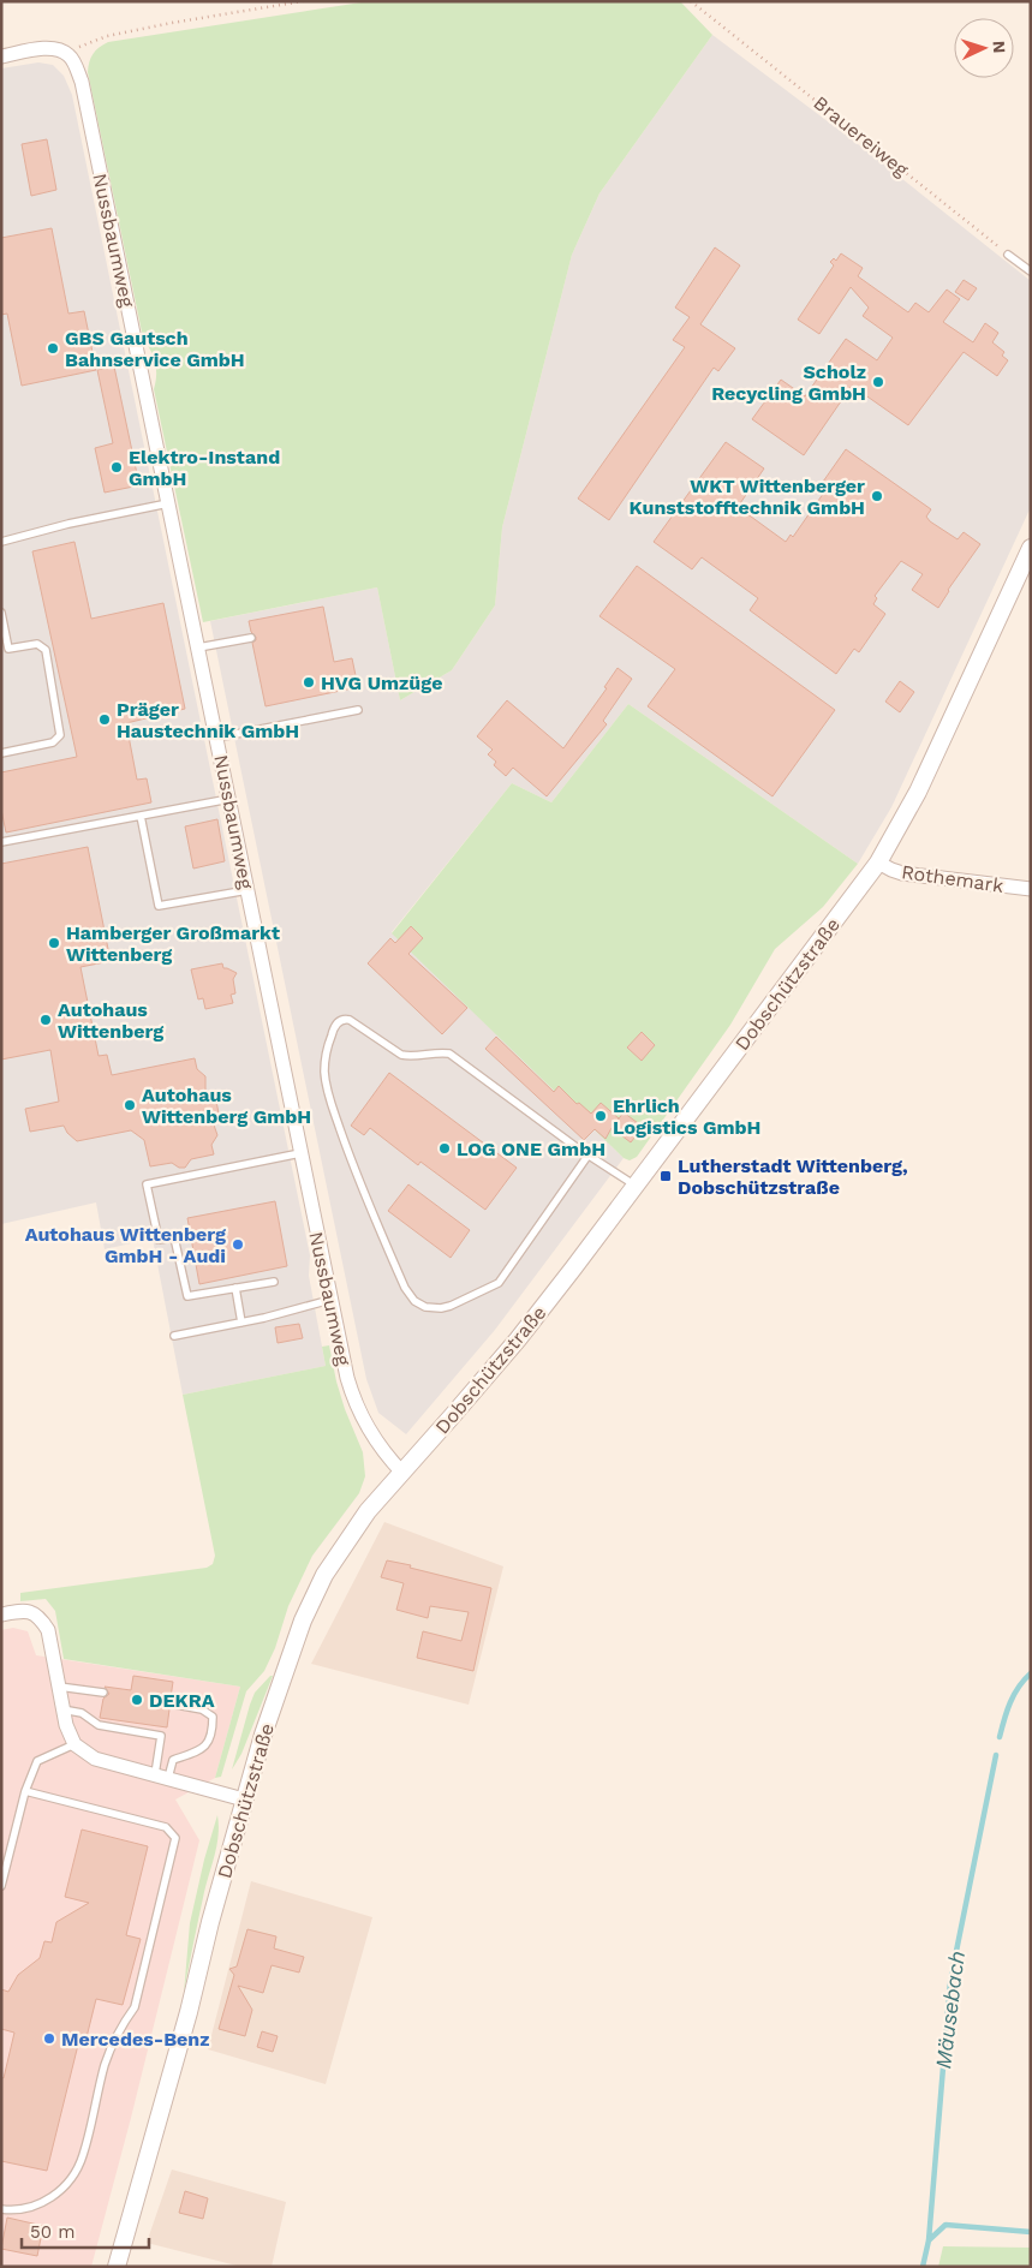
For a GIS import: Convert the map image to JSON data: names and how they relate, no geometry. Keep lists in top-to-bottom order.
{
  "streets": {
    "street": ["Nussbaumweg", "Rothemark", "Dobschützstraße"],
    "path": ["Brauereiweg"]
  },
  "crossings": [
    ["Nussbaumweg", "Dobschützstraße"],
    ["Rothemark", "Dobschützstraße"]
  ],
  "water": ["Mäusebach"],
  "places": {
    "other": [
      "GBS Gautsch Bahnservice GmbH",
      "Scholz Recycling GmbH",
      "Elektro-Instand GmbH",
      "WKT Wittenberger Kunststofftechnik GmbH",
      "HVG Umzüge",
      "Präger Haustechnik GmbH",
      "Hamberger Großmarkt Wittenberg",
      "Autohaus Wittenberg",
      "Autohaus Wittenberg GmbH",
      "Ehrlich Logistics GmbH",
      "LOG ONE GmbH",
      "Autohaus Wittenberg GmbH - Audi",
      "DEKRA",
      "Mercedes-Benz"
    ],
    "transit": ["Lutherstadt Wittenberg, Dobschützstraße"]
  },
  "scale_bar": "50 m",
  "north": "right"
}
